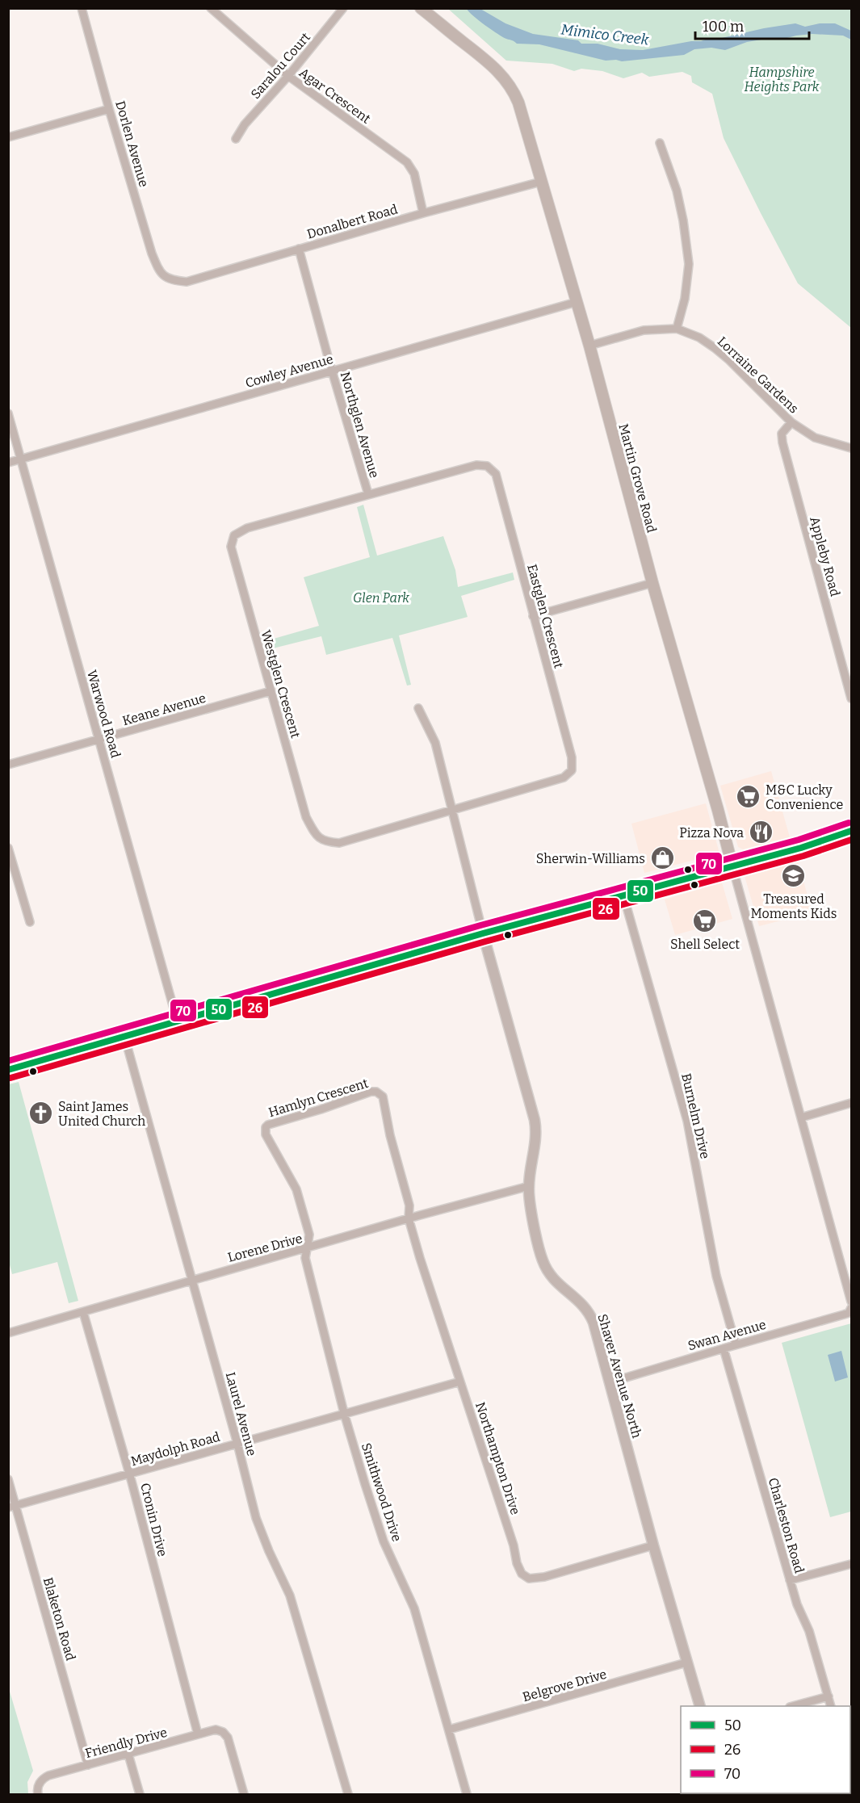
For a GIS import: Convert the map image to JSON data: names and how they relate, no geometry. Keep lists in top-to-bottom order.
{
  "streets": {
    "main road": ["Martin Grove Road"],
    "street": [
      "Saralou Court",
      "Agar Crescent",
      "Dorlen Avenue",
      "Donalbert Road",
      "Cowley Avenue",
      "Lorraine Gardens",
      "Northglen Avenue",
      "Appleby Road",
      "Eastglen Crescent",
      "Westglen Crescent",
      "Keane Avenue",
      "Warwood Road",
      "Hamlyn Crescent",
      "Burnelm Drive",
      "Lorene Drive",
      "Swan Avenue",
      "Shaver Avenue North",
      "Laurel Avenue",
      "Maydolph Road",
      "Northampton Drive",
      "Smithwood Drive",
      "Cronin Drive",
      "Charleston Road",
      "Blaketon Road",
      "Belgrove Drive",
      "Friendly Drive"
    ]
  },
  "crossings": [
    ["Saralou Court", "Agar Crescent"],
    ["Agar Crescent", "Donalbert Road"],
    ["Dorlen Avenue", "Donalbert Road"],
    ["Donalbert Road", "Northglen Avenue"],
    ["Donalbert Road", "Martin Grove Road"],
    ["Cowley Avenue", "Northglen Avenue"],
    ["Cowley Avenue", "Martin Grove Road"],
    ["Cowley Avenue", "Warwood Road"],
    ["Lorraine Gardens", "Martin Grove Road"],
    ["Lorraine Gardens", "Appleby Road"],
    ["Northglen Avenue", "Eastglen Crescent"],
    ["Northglen Avenue", "Westglen Crescent"],
    ["Eastglen Crescent", "Westglen Crescent"],
    ["Eastglen Crescent", "Shaver Avenue North"],
    ["Westglen Crescent", "Keane Avenue"],
    ["Westglen Crescent", "Shaver Avenue North"],
    ["Keane Avenue", "Warwood Road"],
    ["Hamlyn Crescent", "Lorene Drive"],
    ["Hamlyn Crescent", "Northampton Drive"],
    ["Hamlyn Crescent", "Smithwood Drive"],
    ["Burnelm Drive", "Swan Avenue"],
    ["Lorene Drive", "Shaver Avenue North"],
    ["Lorene Drive", "Laurel Avenue"],
    ["Lorene Drive", "Northampton Drive"],
    ["Lorene Drive", "Smithwood Drive"],
    ["Lorene Drive", "Cronin Drive"],
    ["Swan Avenue", "Shaver Avenue North"],
    ["Swan Avenue", "Charleston Road"],
    ["Shaver Avenue North", "Northampton Drive"],
    ["Shaver Avenue North", "Belgrove Drive"],
    ["Laurel Avenue", "Maydolph Road"],
    ["Maydolph Road", "Northampton Drive"],
    ["Maydolph Road", "Smithwood Drive"],
    ["Maydolph Road", "Cronin Drive"],
    ["Maydolph Road", "Blaketon Road"],
    ["Smithwood Drive", "Belgrove Drive"],
    ["Cronin Drive", "Friendly Drive"],
    ["Blaketon Road", "Friendly Drive"]
  ],
  "water": ["Mimico Creek"],
  "parks": ["Hampshire Heights Park", "Glen Park"],
  "places": {
    "supermarket": ["M&C Lucky Convenience", "Shell Select"],
    "restaurant": ["Pizza Nova"],
    "shop": ["Sherwin-Williams"],
    "school or university": ["Treasured Moments Kids"],
    "church": ["Saint James United Church"]
  },
  "lines": ["transit line 70", "transit line 50", "transit line 26"],
  "legend": ["50", "26", "70"],
  "scale_bar": "100 m"
}
